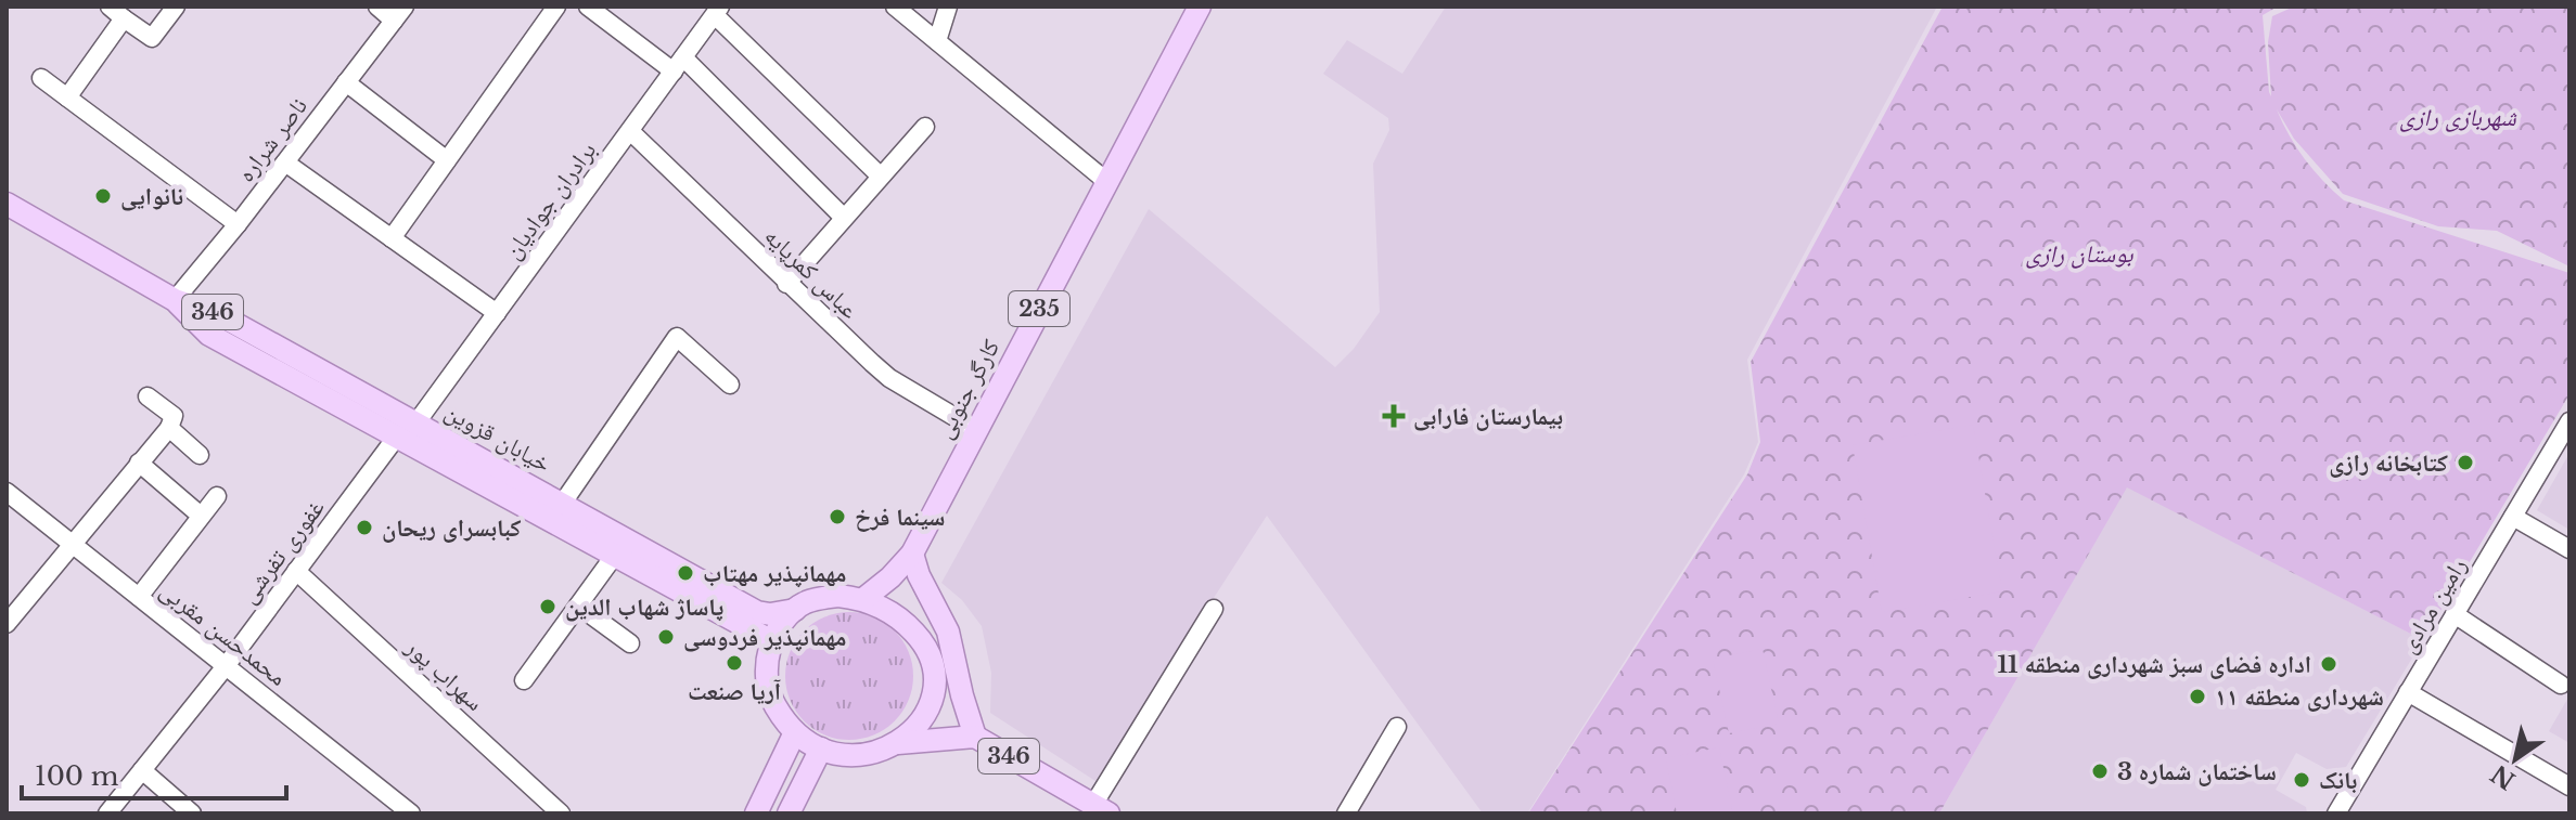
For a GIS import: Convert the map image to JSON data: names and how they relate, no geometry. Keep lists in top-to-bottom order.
{
  "streets": {
    "main road": [
      "235",
      "346",
      "کارگر جنوبی",
      "خیابان قزوین"
    ],
    "street": [
      "ناصر شراره",
      "برادران جوادیان",
      "عباس کمرپایه",
      "غفوری تفرشی",
      "رامین مرادی",
      "محمدحسن مقربی",
      "سهراب پور"
    ]
  },
  "crossings": [
    ["ناصر شراره", "خیابان قزوین"],
    ["برادران جوادیان", "عباس کمرپایه"],
    ["برادران جوادیان", "خیابان قزوین"],
    ["عباس کمرپایه", "کارگر جنوبی"],
    ["346", "کارگر جنوبی"],
    ["346", "خیابان قزوین"],
    ["کارگر جنوبی", "خیابان قزوین"],
    ["خیابان قزوین", "غفوری تفرشی"],
    ["غفوری تفرشی", "محمدحسن مقربی"],
    ["غفوری تفرشی", "سهراب پور"]
  ],
  "parks": ["شهربازی رازی", "بوستان رازی"],
  "places": {
    "other": [
      "نانوایی",
      "کتابخانه رازی",
      "سینما فرخ",
      "کبابسرای ریحان",
      "مهمانپذیر مهتاب",
      "پاساژ شهاب الدین",
      "مهمانپذیر فردوسی",
      "آریا صنعت",
      "اداره فضای سبز شهرداری منطقه 11",
      "شهرداری منطقه ۱۱",
      "ساختمان شماره 3",
      "بانک"
    ],
    "health": ["بیمارستان فارابی"]
  },
  "scale_bar": "100 m",
  "north": "bottom left"
}
